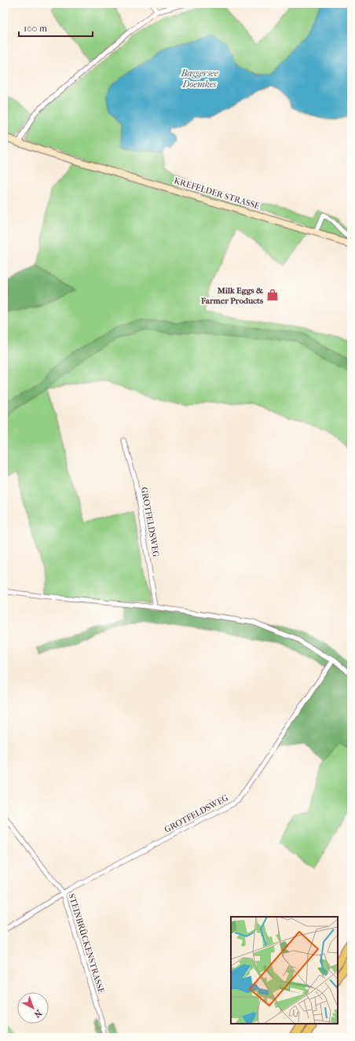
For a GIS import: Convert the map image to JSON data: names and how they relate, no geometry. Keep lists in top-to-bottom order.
{
  "streets": {
    "main road": ["KREFELDER STRASSE"],
    "street": ["GROTFELDSWEG", "STEINBRÜCKENSTRASSE"]
  },
  "crossings": [
    ["GROTFELDSWEG", "STEINBRÜCKENSTRASSE"]
  ],
  "water": ["Baggersee Doemkes"],
  "places": {
    "shop": ["Milk Eggs & Farmer Products"]
  },
  "scale_bar": "100 m",
  "north": "bottom right"
}
